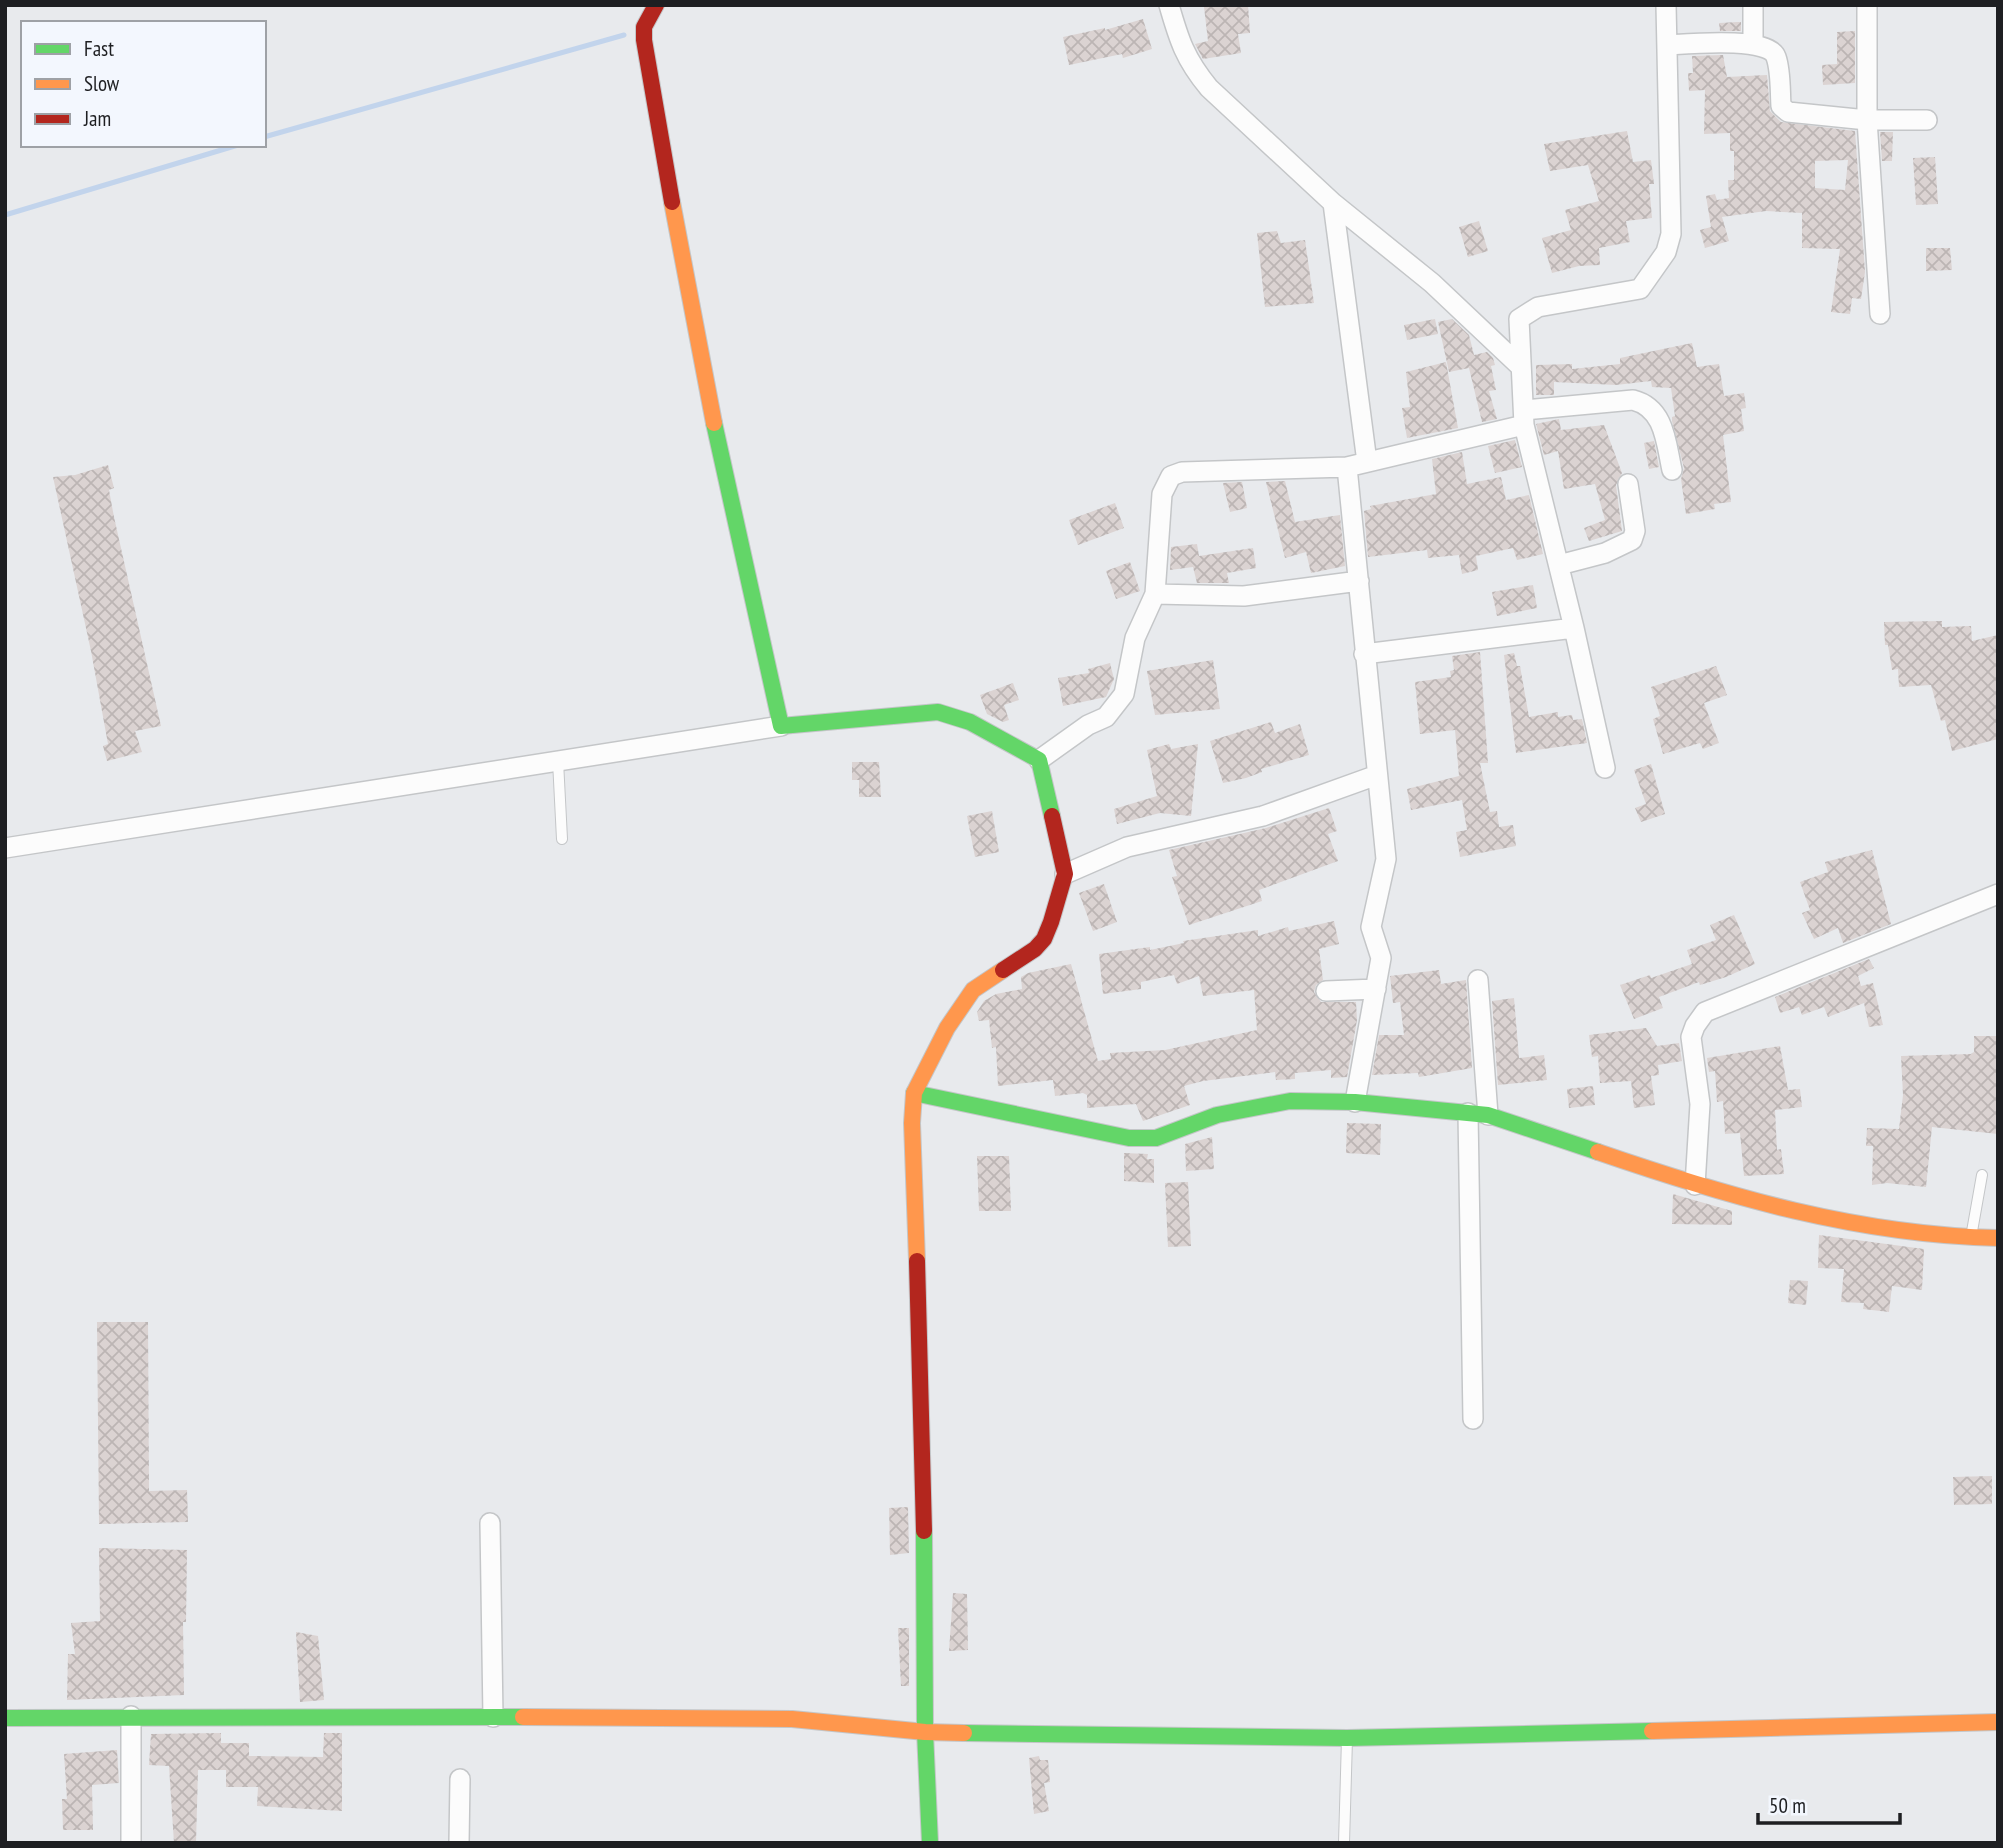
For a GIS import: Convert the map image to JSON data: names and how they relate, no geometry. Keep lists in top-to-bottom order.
{
  "legend": ["Fast", "Slow", "Jam"],
  "scale_bar": "50 m"
}
